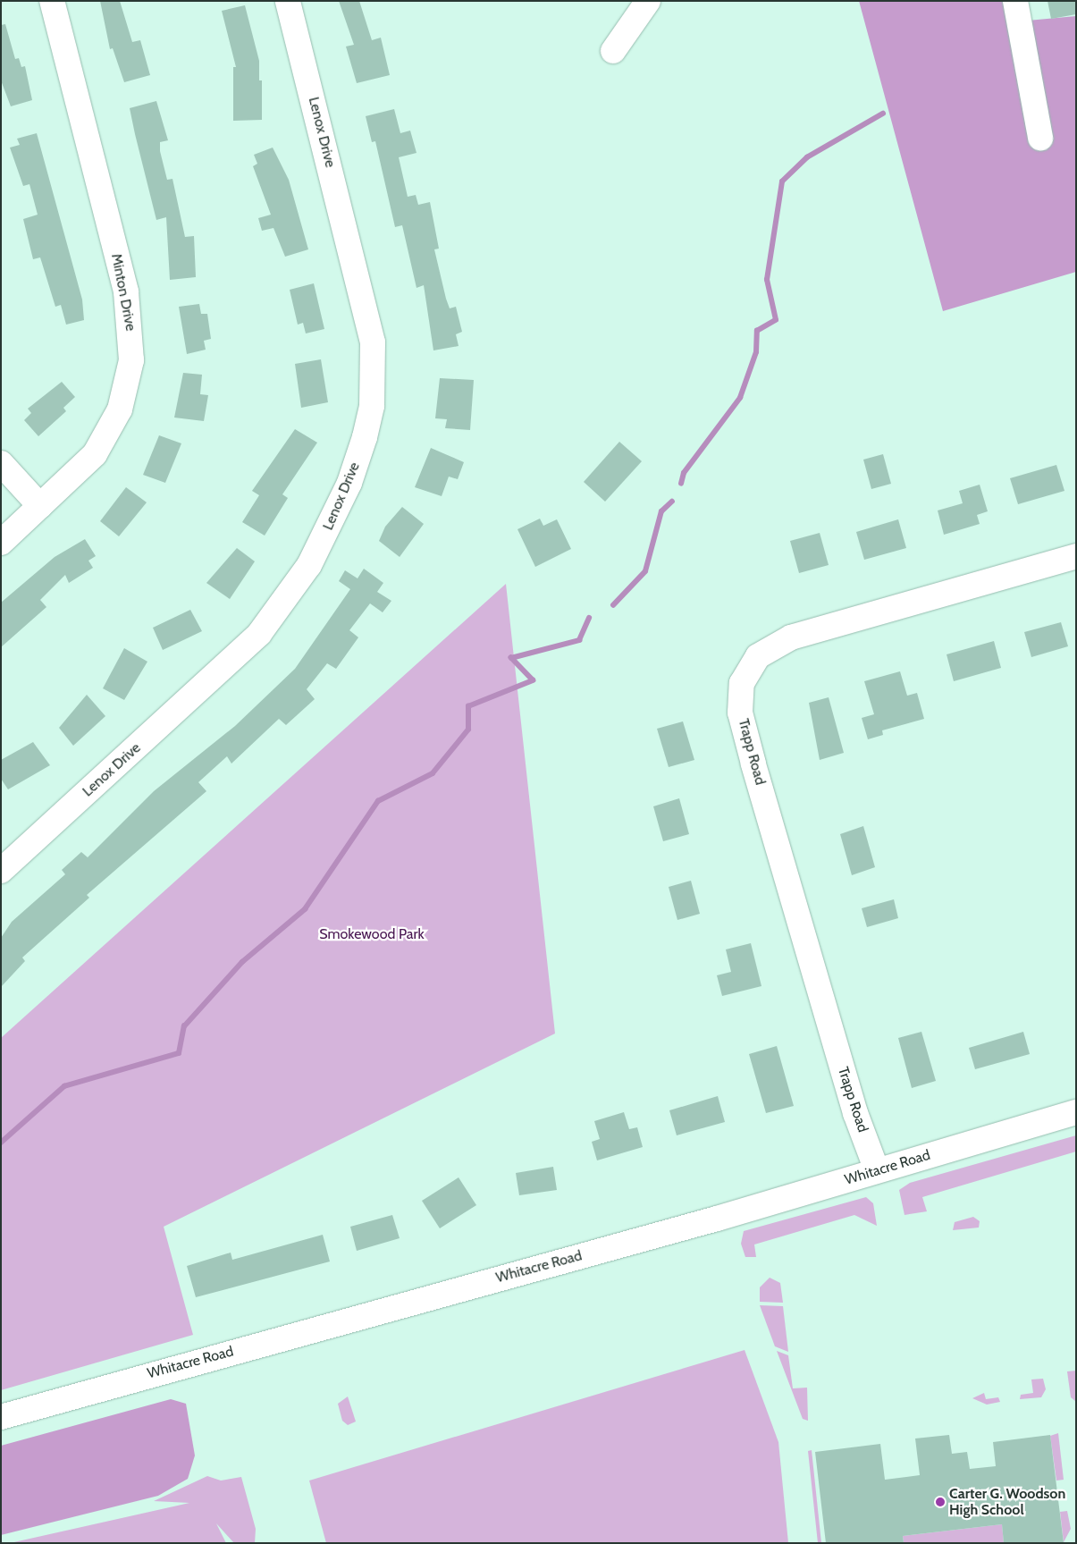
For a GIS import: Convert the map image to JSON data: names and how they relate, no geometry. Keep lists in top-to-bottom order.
{
  "streets": {
    "street": [
      "Lenox Drive",
      "Minton Drive",
      "Trapp Road",
      "Whitacre Road"
    ]
  },
  "crossings": [
    ["Trapp Road", "Whitacre Road"]
  ],
  "parks": ["Smokewood Park"],
  "places": ["Carter G. Woodson High School"]
}
